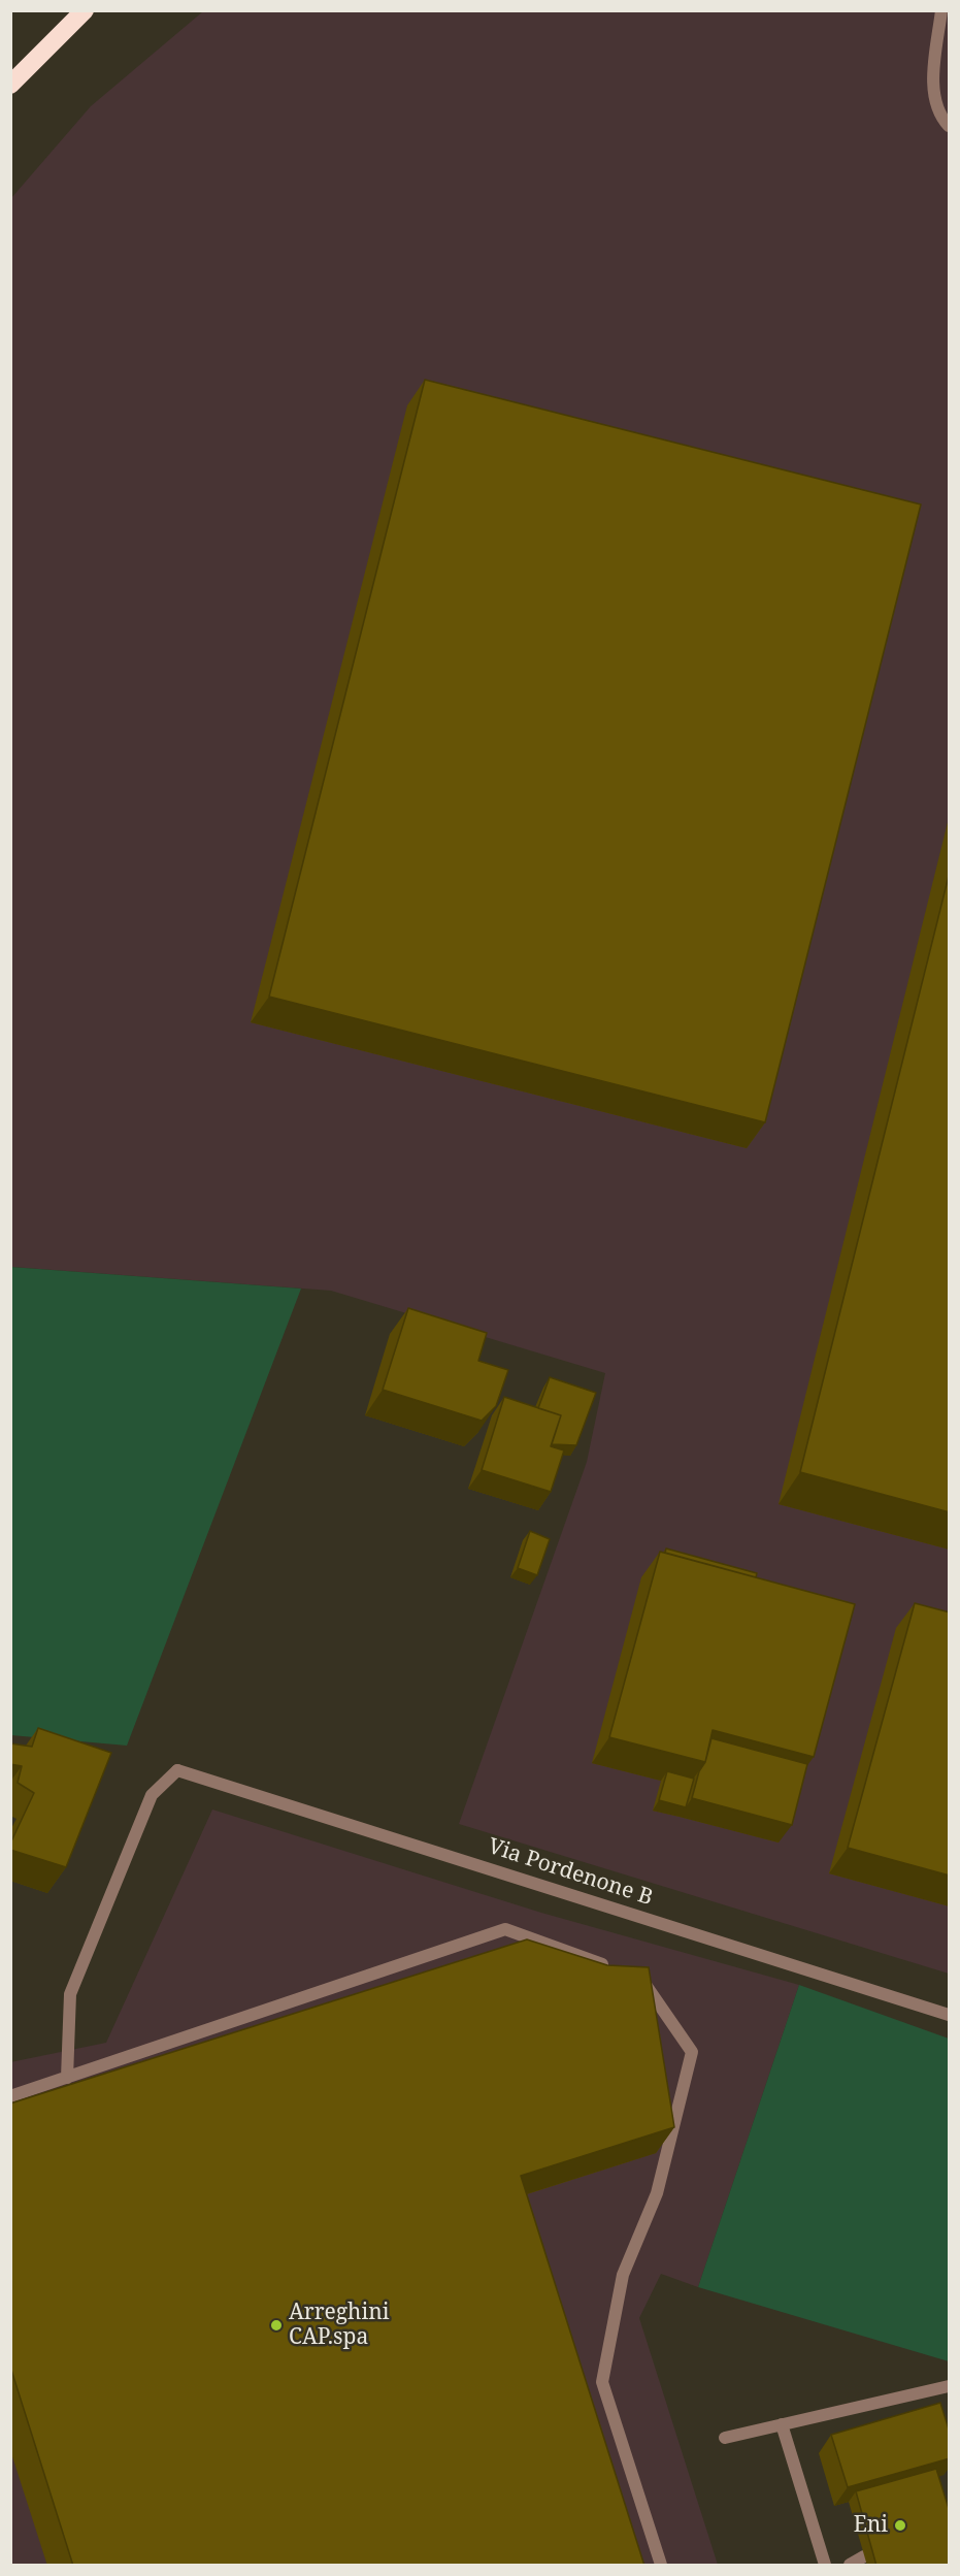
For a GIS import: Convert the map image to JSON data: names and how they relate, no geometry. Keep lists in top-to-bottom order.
{
  "streets": {
    "street": ["Via Pordenone B"]
  },
  "places": ["Arreghini CAP.spa", "Eni"]
}
